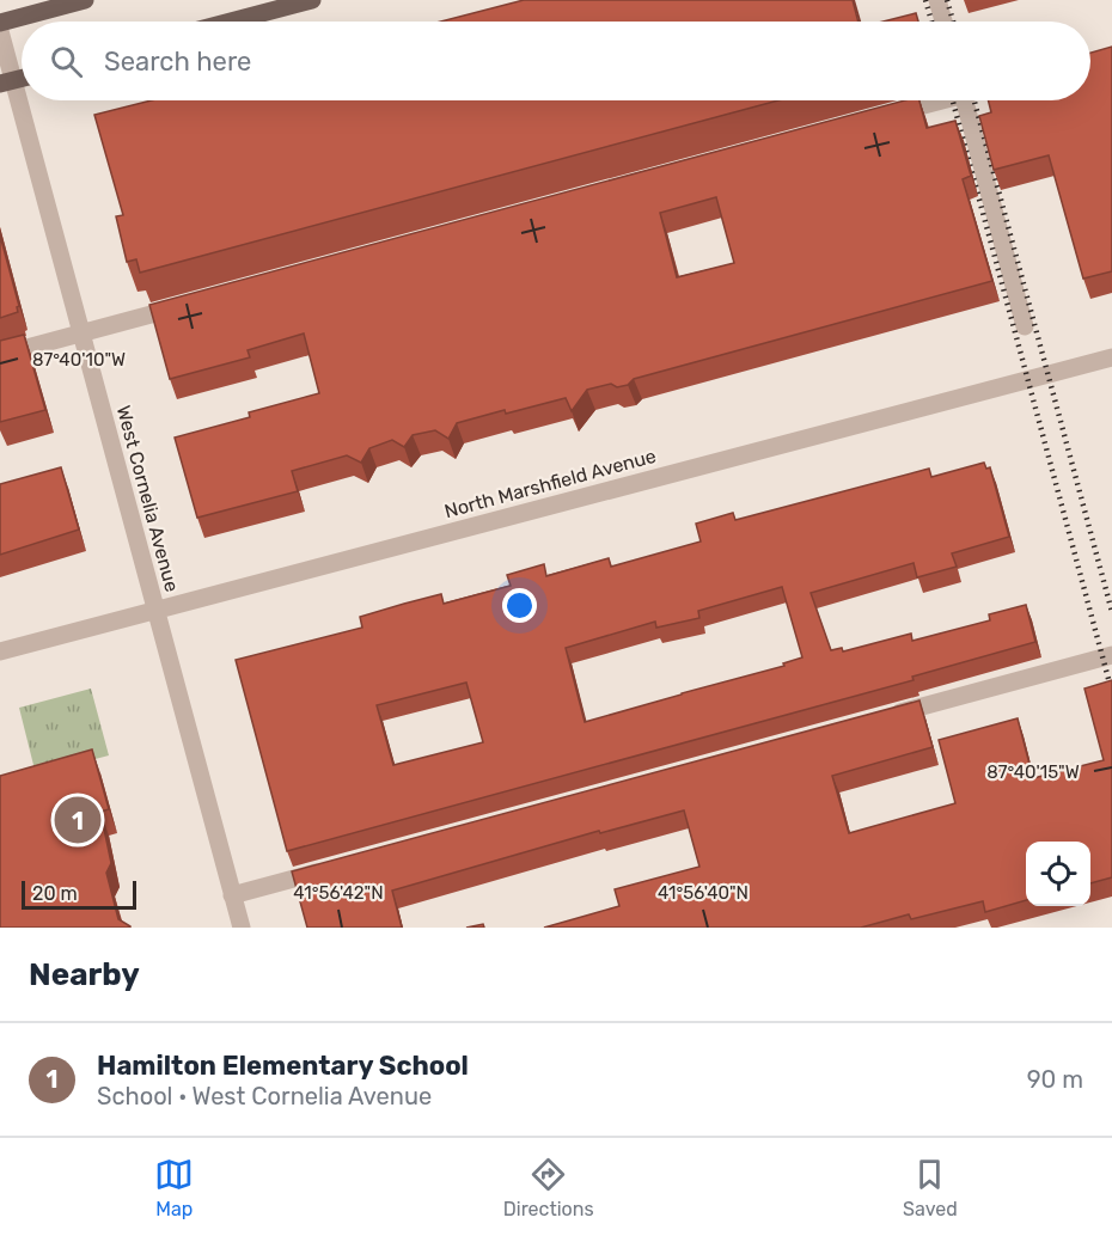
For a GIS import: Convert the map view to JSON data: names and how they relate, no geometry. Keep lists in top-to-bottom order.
{
  "streets": {
    "street": ["North Marshfield Avenue", "West Cornelia Avenue"]
  },
  "crossings": [
    ["North Marshfield Avenue", "West Cornelia Avenue"]
  ],
  "scale_bar": "20 m",
  "page": {
    "search": "Search here",
    "pins": "1",
    "scale": "20 m",
    "heading": "Nearby",
    "list": [
      {
        "mark": "1",
        "name": "Hamilton Elementary School",
        "note": "School · West Cornelia Avenue",
        "value": "90 m"
      }
    ],
    "nav": ["Map", "Directions", "Saved"]
  },
  "coordinates": [
    "87°40'10\"W",
    "87°40'15\"W",
    "41°56'42\"N",
    "41°56'40\"N"
  ]
}
